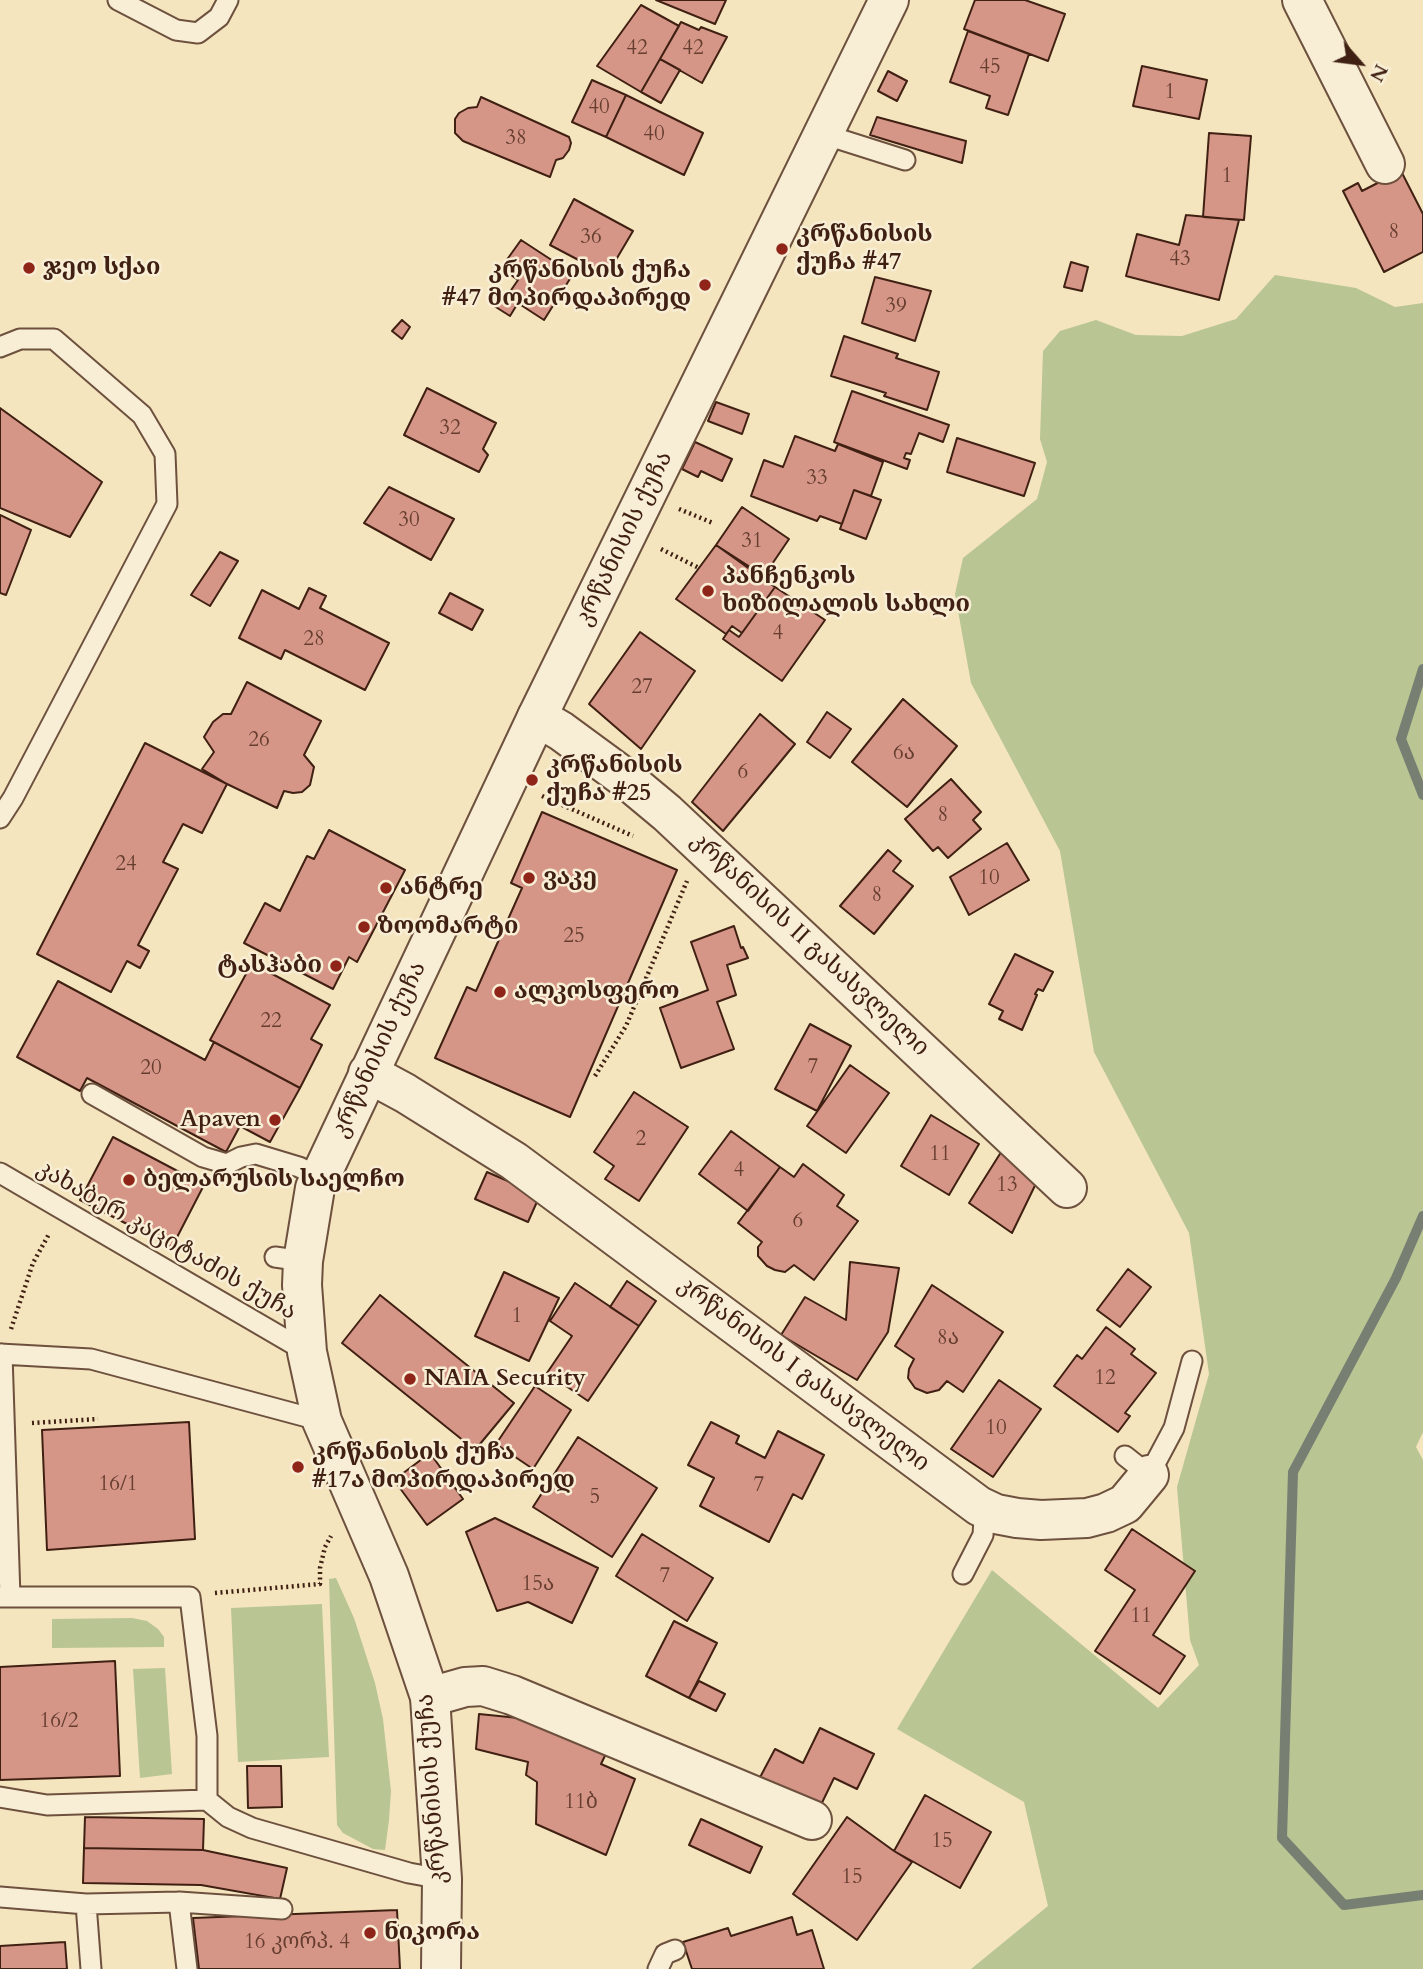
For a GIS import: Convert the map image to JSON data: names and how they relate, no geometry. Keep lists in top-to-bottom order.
{
  "streets": {
    "street": ["კრწანისის ქუჩა", "კრწანისის II გასასვლელი", "კრწანისის I გასასვლელი"],
    "lane": ["კახაბერ კაციტაძის ქუჩა"]
  },
  "crossings": [
    ["კრწანისის ქუჩა", "კრწანისის II გასასვლელი"],
    ["კრწანისის ქუჩა", "კახაბერ კაციტაძის ქუჩა"],
    ["კრწანისის ქუჩა", "კრწანისის I გასასვლელი"]
  ],
  "places": [
    "კრწანისის ქუჩა #47",
    "ჯეო სქაი",
    "კრწანისის ქუჩა #47 მოპირდაპირედ",
    "პანჩენკოს ხიზილალის სახლი",
    "კრწანისის ქუჩა #25",
    "ვაკე",
    "ანტრე",
    "ზოომარტი",
    "ტასჰაბი",
    "ალკოსფერო",
    "Apaven",
    "ბელარუსის საელჩო",
    "NAIA Security",
    "კრწანისის ქუჩა #17ა მოპირდაპირედ",
    "ნიკორა"
  ],
  "house_numbers": [
    "42",
    "42",
    "45",
    "1",
    "40",
    "40",
    "38",
    "1",
    "8",
    "36",
    "43",
    "39",
    "32",
    "33",
    "30",
    "31",
    "4",
    "28",
    "27",
    "26",
    "6ა",
    "6",
    "8",
    "24",
    "10",
    "8",
    "25",
    "22",
    "7",
    "20",
    "2",
    "11",
    "4",
    "13",
    "6",
    "1",
    "8ა",
    "12",
    "10",
    "16/1",
    "7",
    "5",
    "7",
    "15ა",
    "11",
    "16/2",
    "11ბ",
    "15",
    "15",
    "16 კორპ. 4"
  ],
  "north": "bottom right"
}
